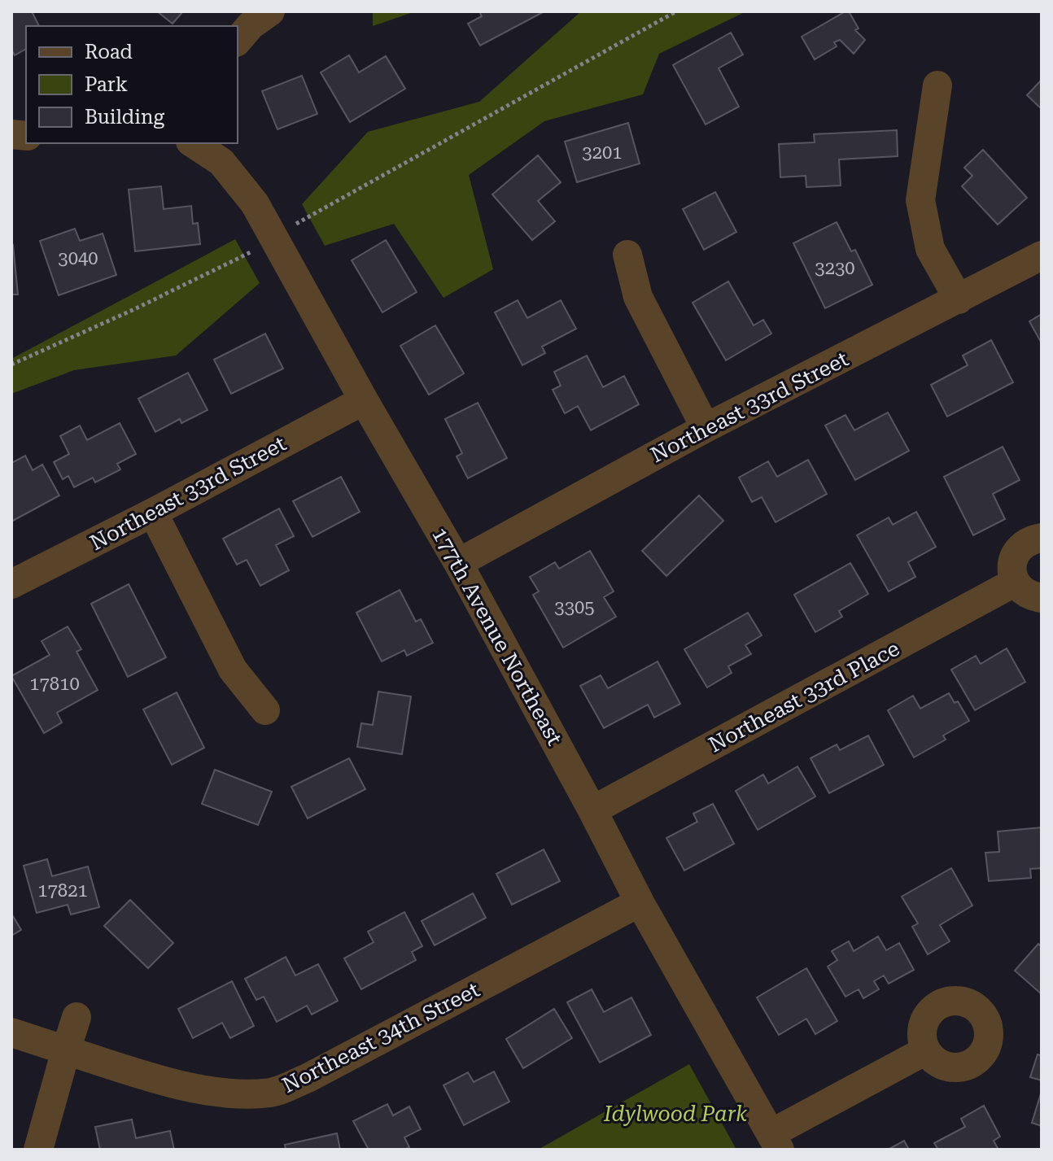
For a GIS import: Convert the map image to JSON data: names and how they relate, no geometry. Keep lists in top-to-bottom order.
{
  "streets": {
    "street": [
      "Northeast 33rd Street",
      "177th Avenue Northeast",
      "Northeast 33rd Place",
      "Northeast 34th Street"
    ]
  },
  "crossings": [
    ["Northeast 33rd Street", "177th Avenue Northeast"],
    ["177th Avenue Northeast", "Northeast 33rd Place"],
    ["177th Avenue Northeast", "Northeast 34th Street"]
  ],
  "parks": ["Idylwood Park"],
  "house_numbers": [
    "3201",
    "3040",
    "3230",
    "3305",
    "17810",
    "17821"
  ],
  "legend": ["Road", "Park", "Building"]
}
